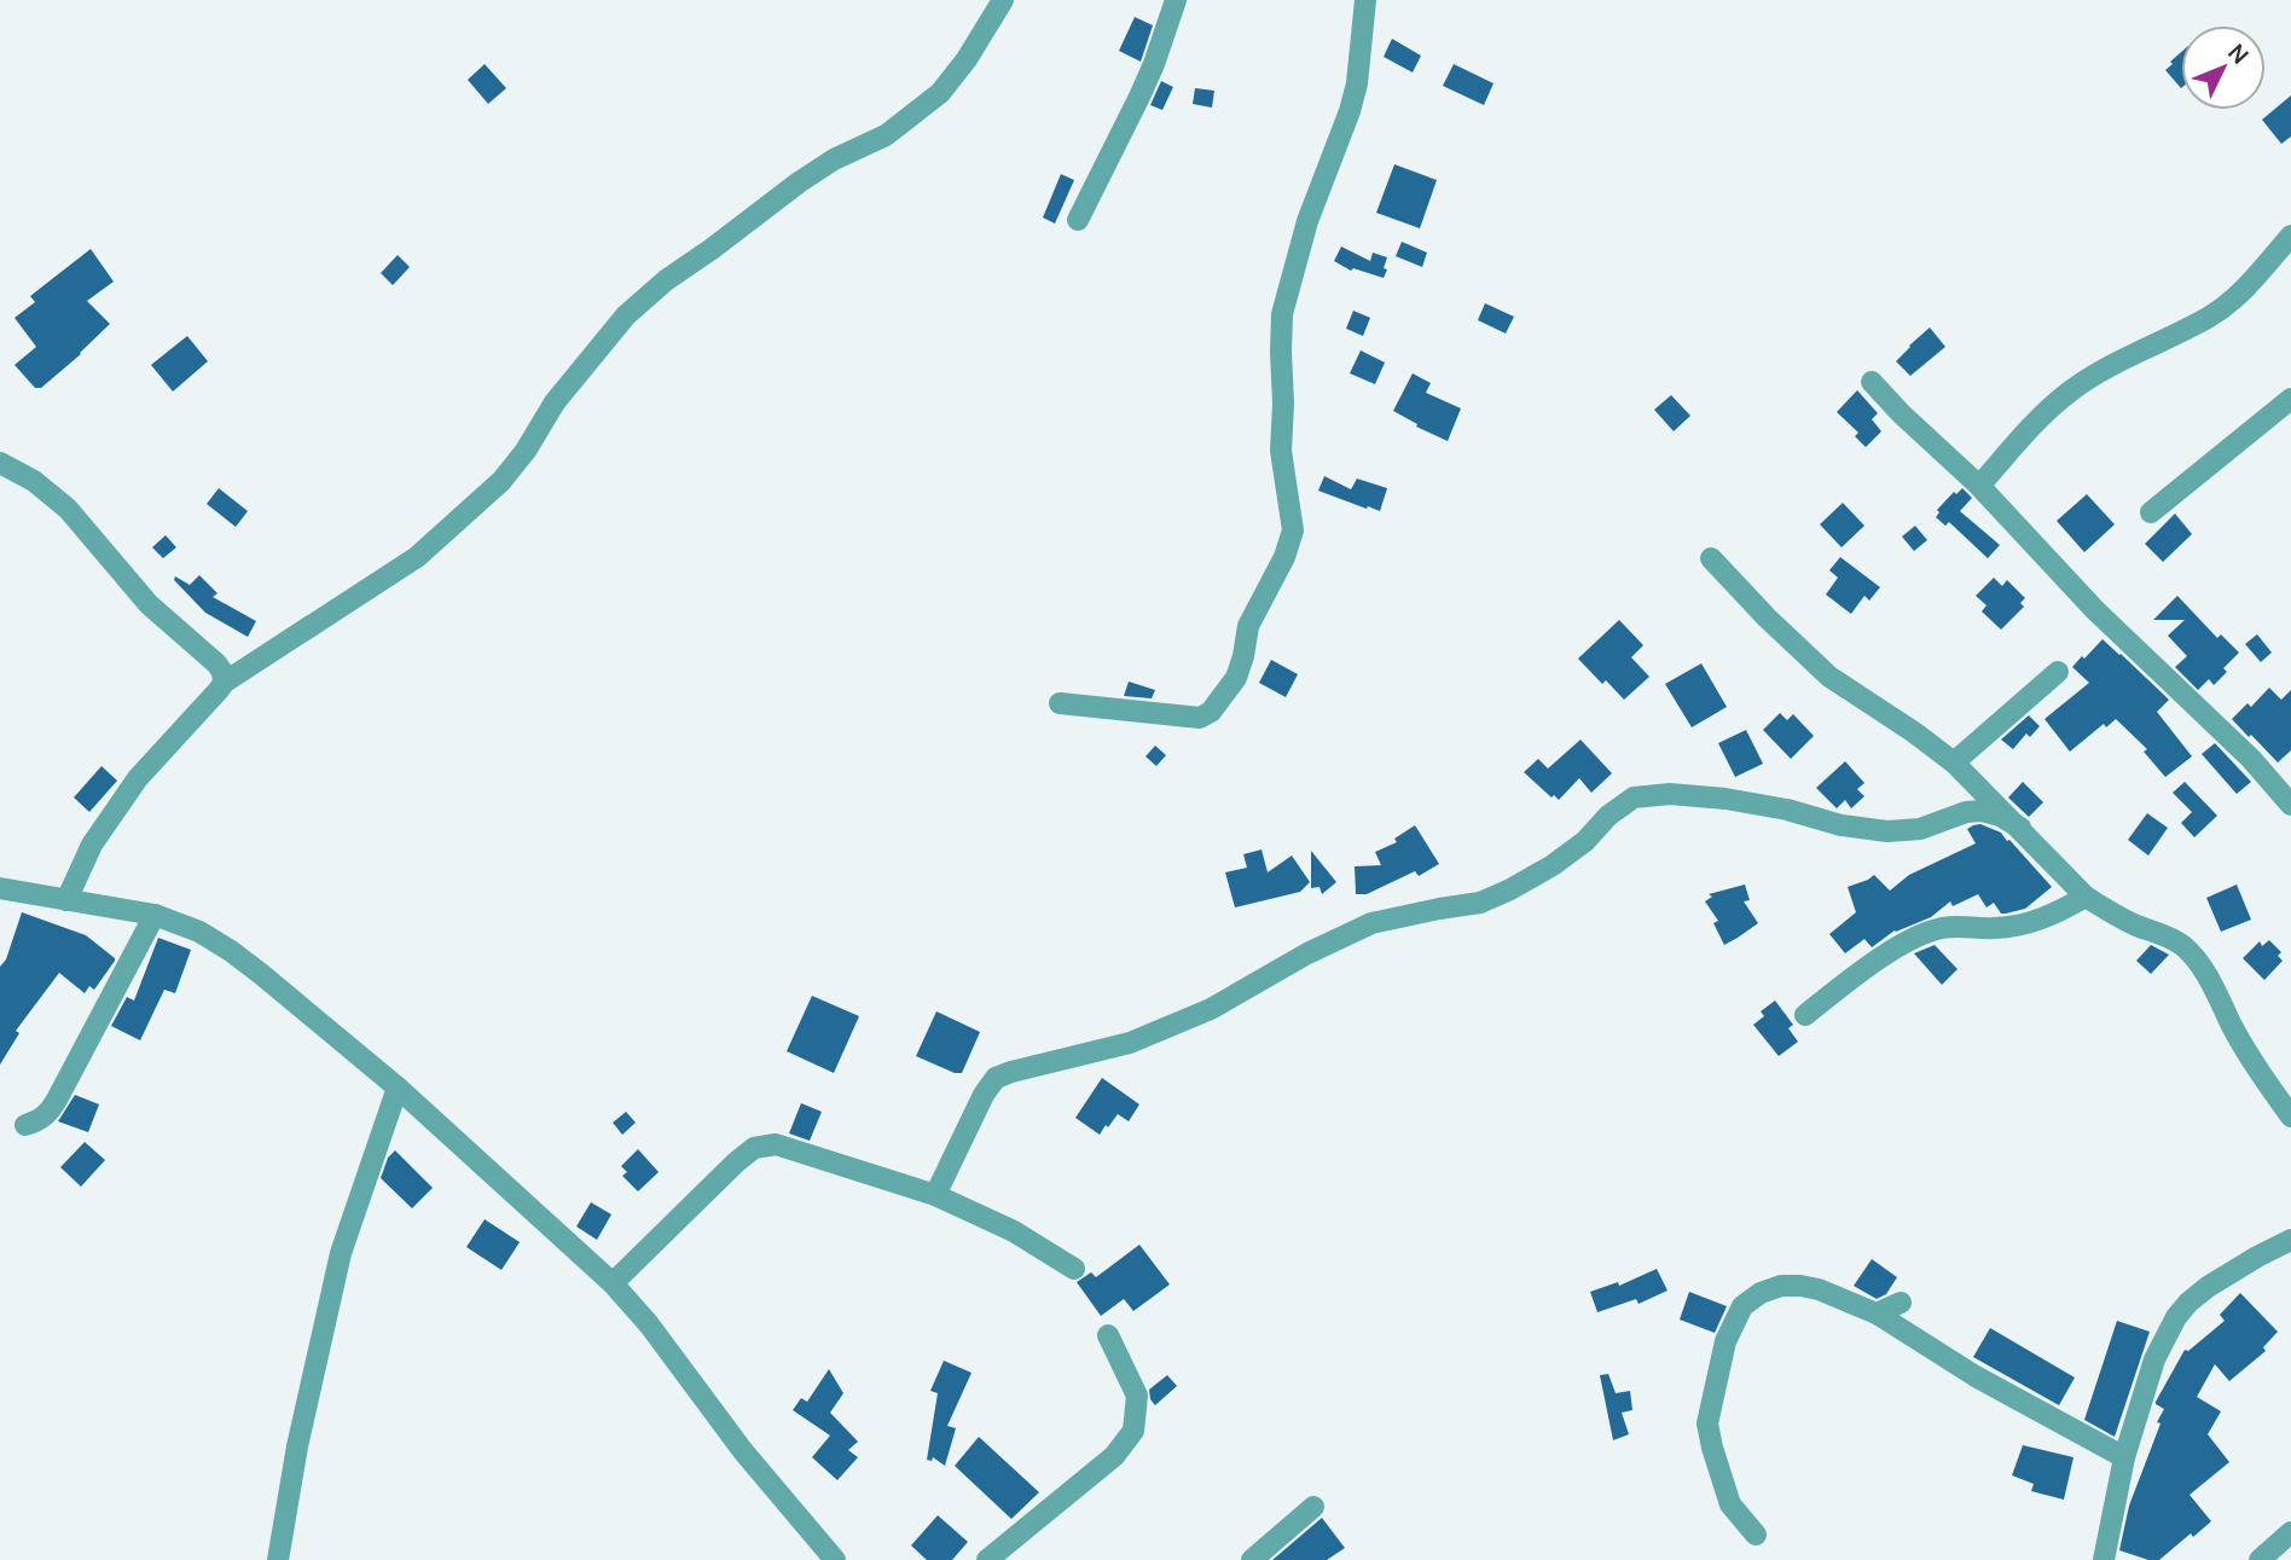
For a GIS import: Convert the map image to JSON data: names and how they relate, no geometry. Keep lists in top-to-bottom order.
{
  "north": "top right"
}
